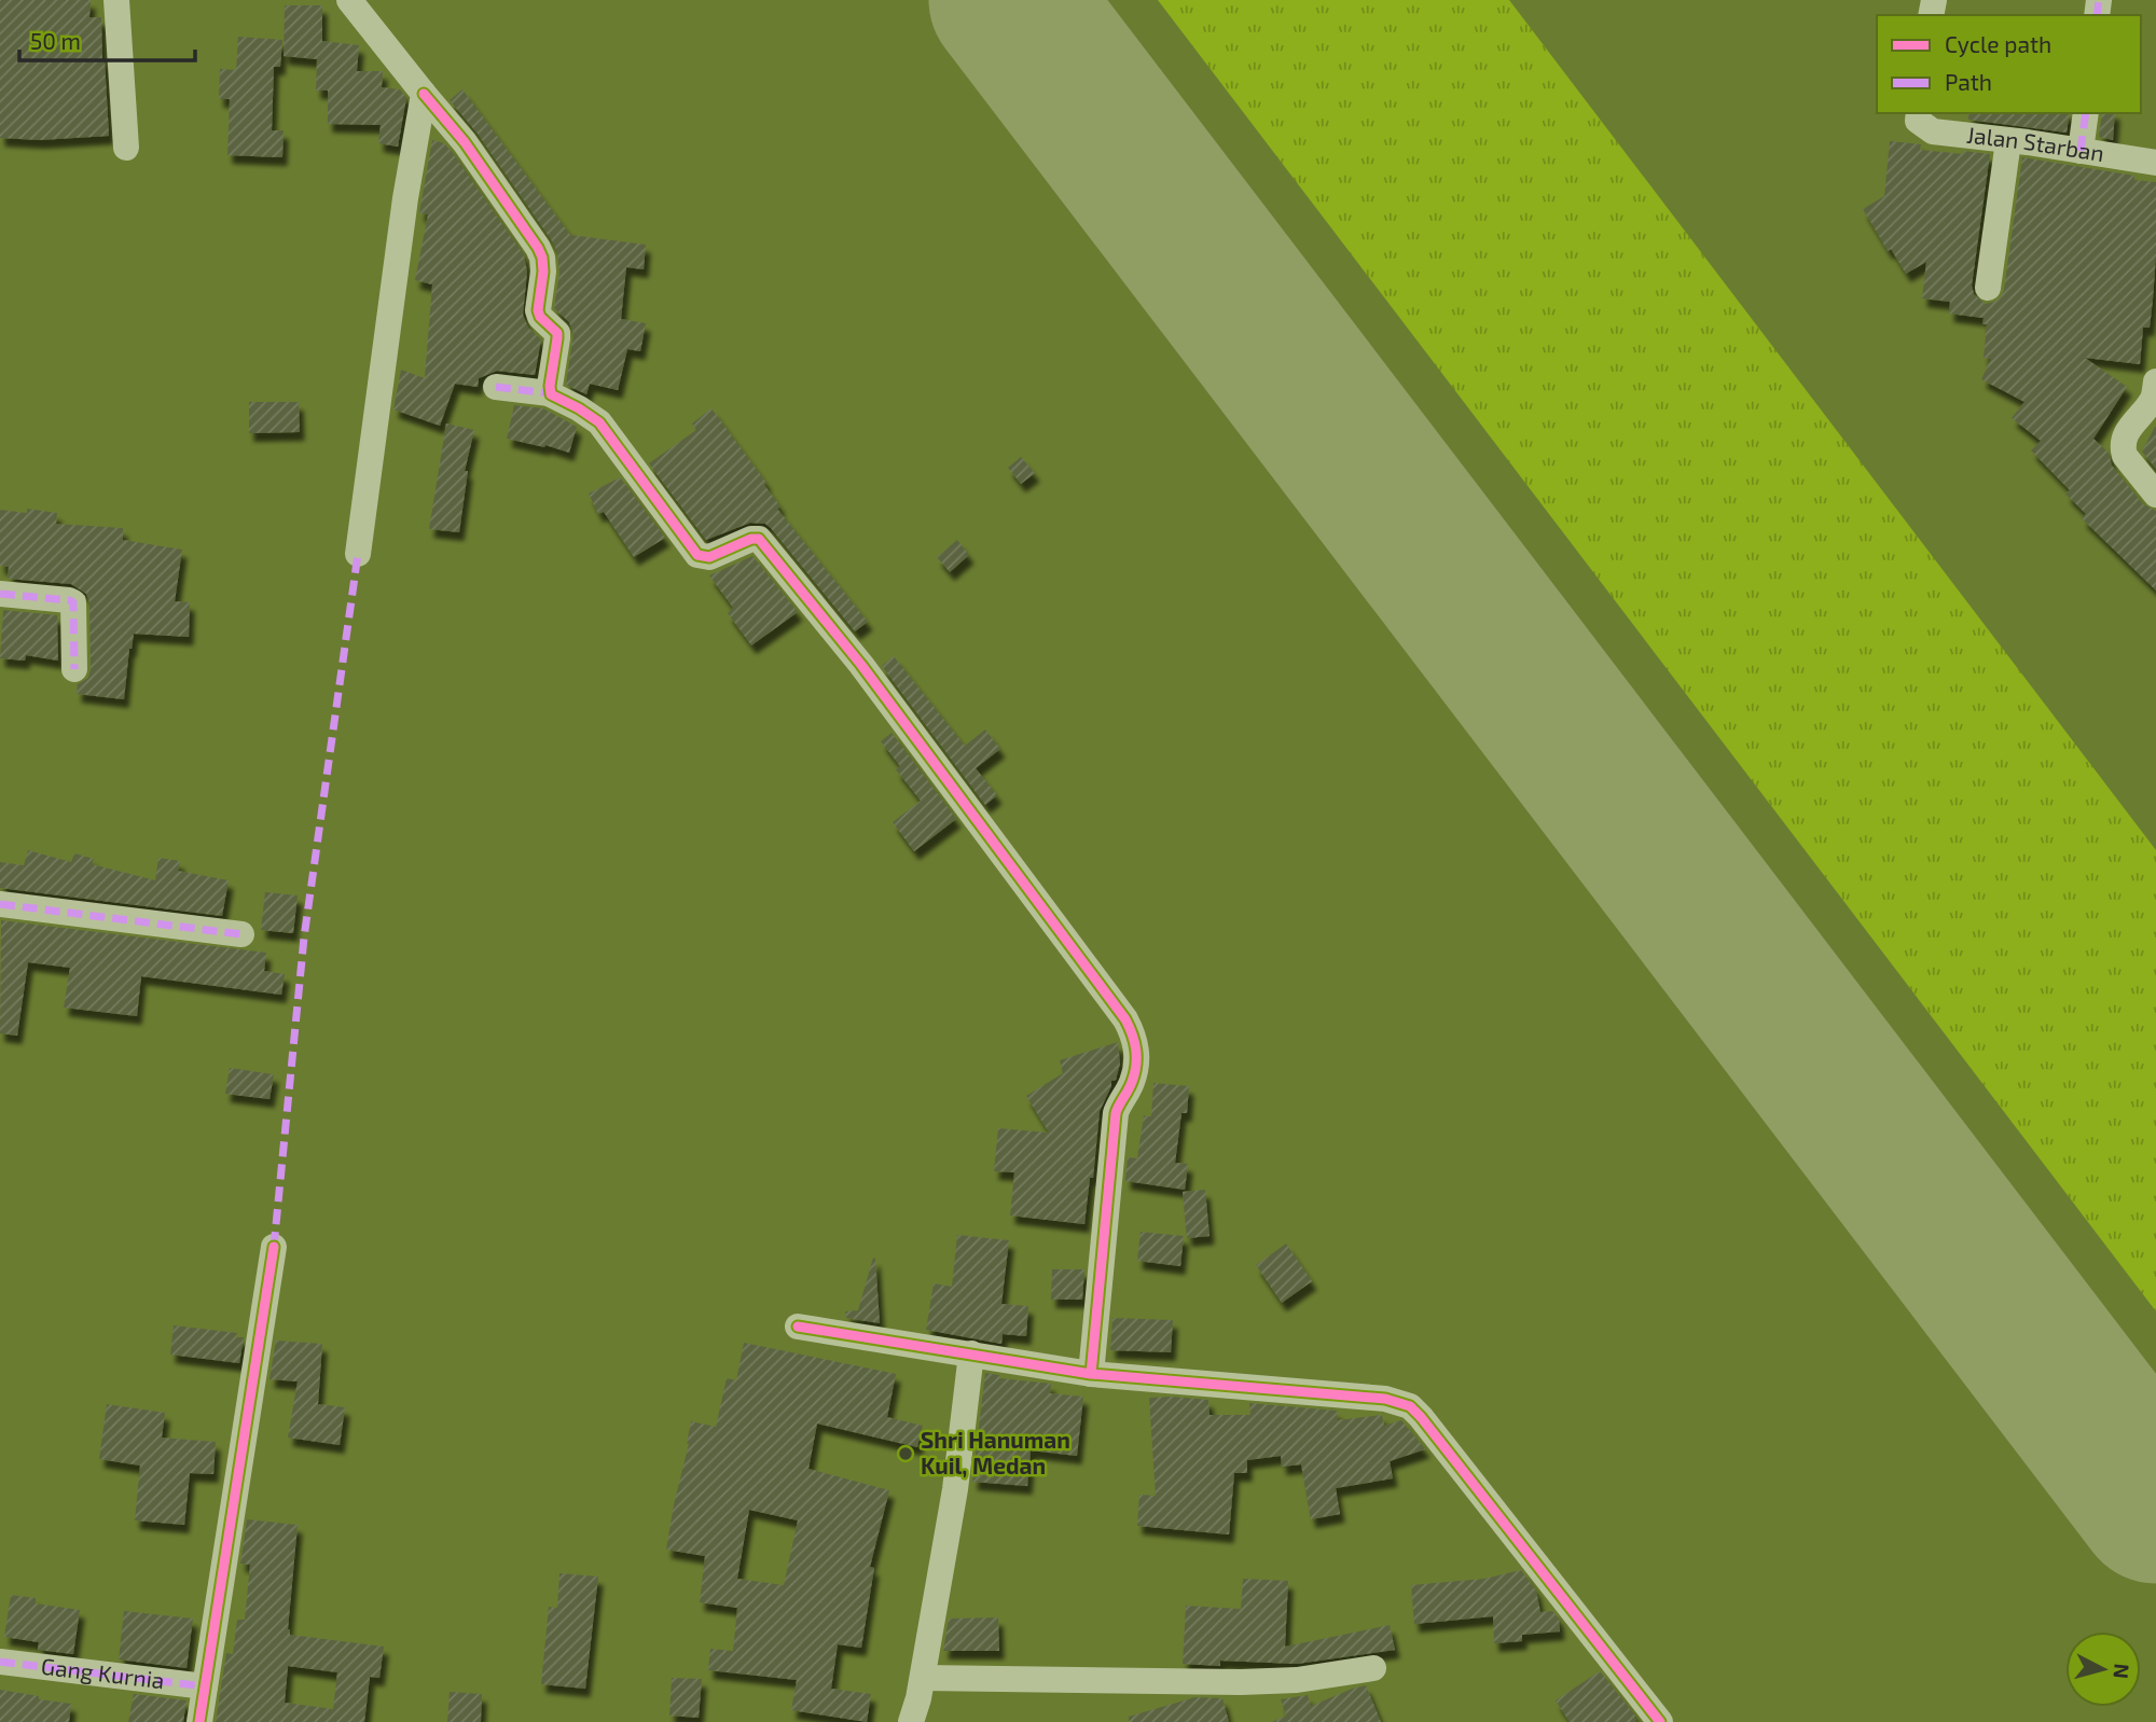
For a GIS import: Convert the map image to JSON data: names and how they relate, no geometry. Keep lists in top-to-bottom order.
{
  "streets": {
    "street": ["Jalan Starban", "Gang Kurnia"]
  },
  "places": ["Shri Hanuman Kuil, Medan"],
  "legend": ["Cycle path", "Path"],
  "scale_bar": "50 m",
  "north": "right"
}
